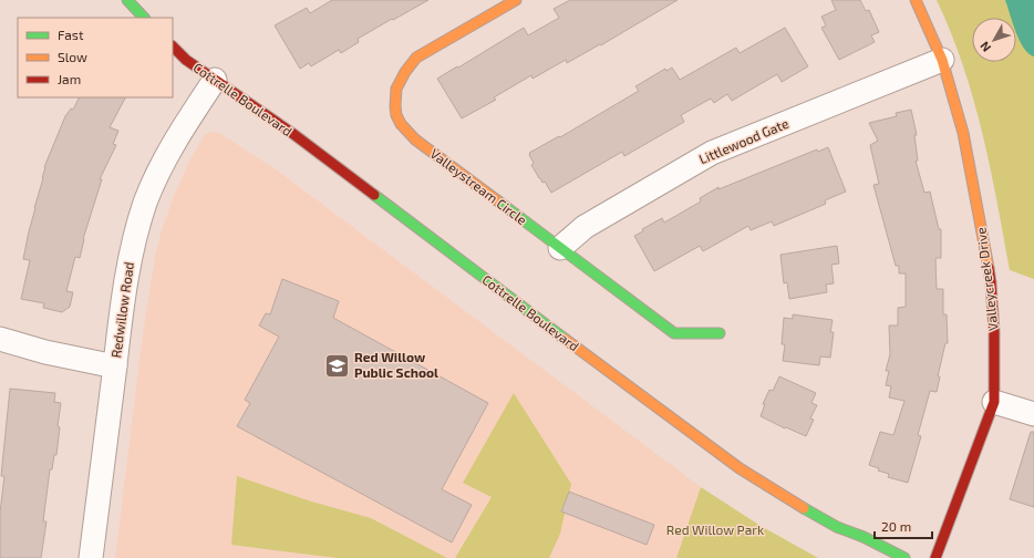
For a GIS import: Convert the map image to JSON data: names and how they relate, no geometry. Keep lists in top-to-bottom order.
{
  "streets": {
    "street": [
      "Cottrelle Boulevard",
      "Littlewood Gate",
      "Valleystream Circle",
      "Valleycreek Drive",
      "Redwillow Road"
    ]
  },
  "crossings": [
    ["Cottrelle Boulevard", "Redwillow Road"],
    ["Littlewood Gate", "Valleystream Circle"],
    ["Littlewood Gate", "Valleycreek Drive"]
  ],
  "parks": ["Red Willow Park"],
  "places": {
    "school or university": ["Red Willow Public School"]
  },
  "legend": ["Fast", "Slow", "Jam"],
  "scale_bar": "20 m",
  "north": "bottom left"
}
